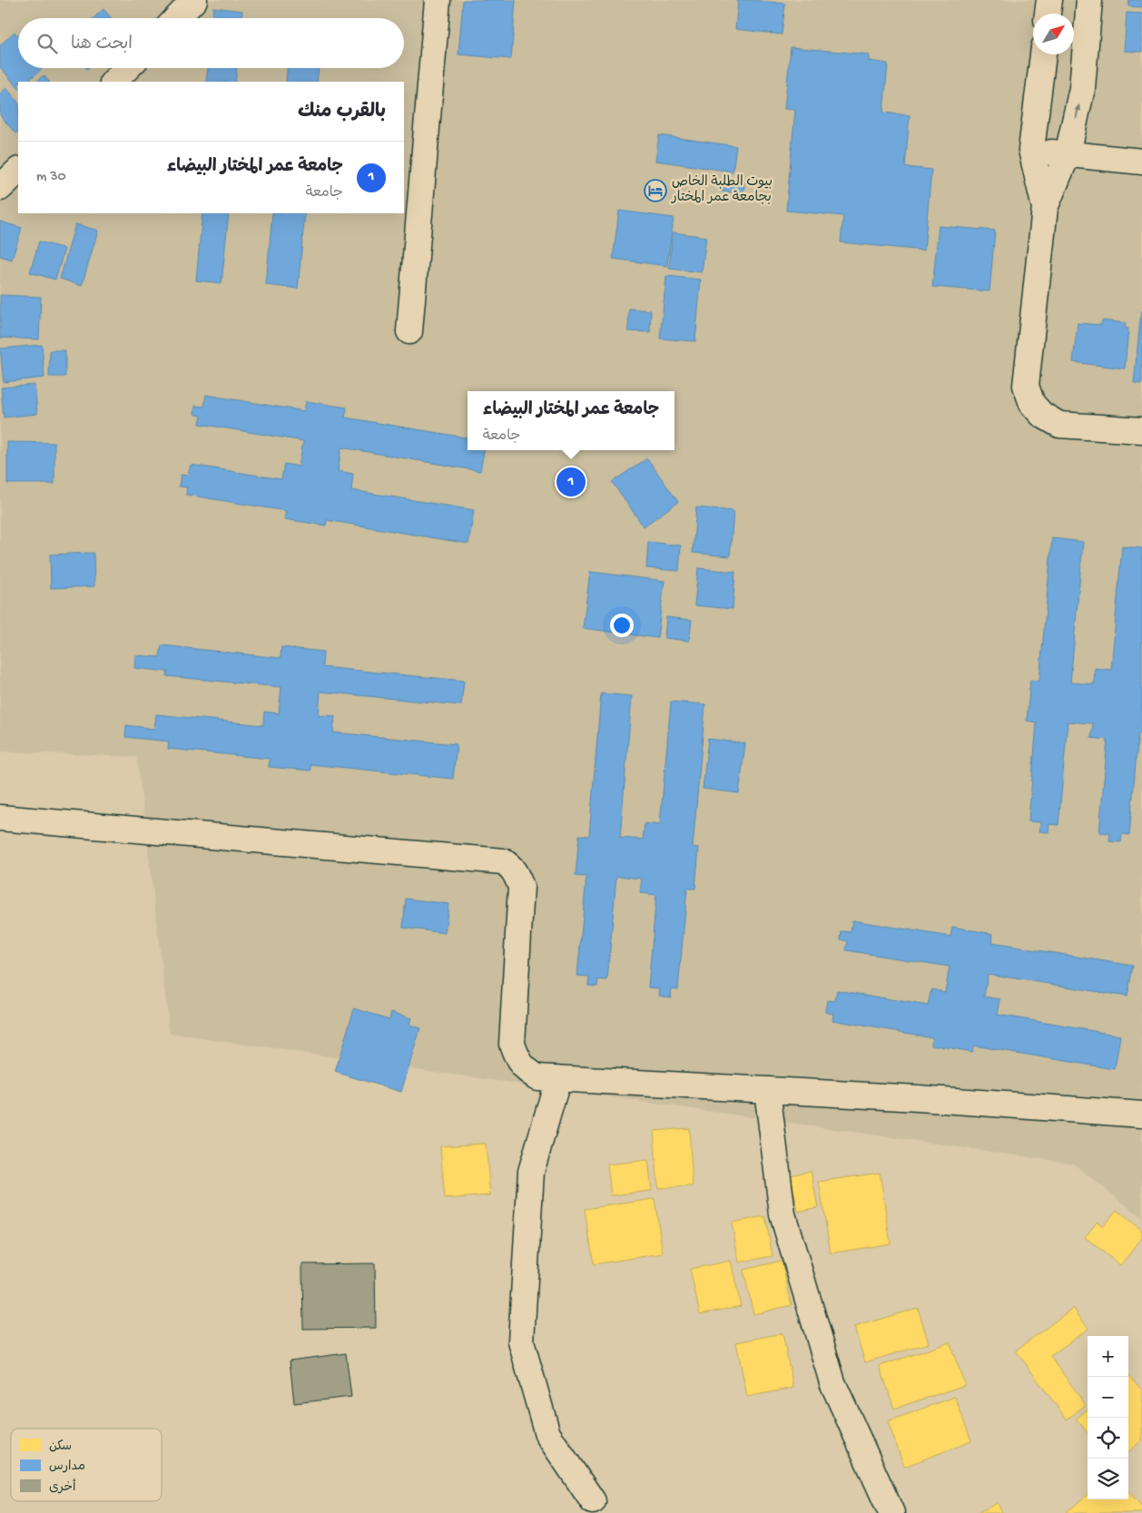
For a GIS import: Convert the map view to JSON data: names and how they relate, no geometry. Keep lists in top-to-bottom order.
{
  "places": {
    "hotel": ["بيوت الطلبة الخاص بجامعة عمر المختار"]
  },
  "legend": ["سكن", "مدارس", "أخرى"],
  "north": "top right",
  "page": {
    "search": "ابحث هنا",
    "heading": "بالقرب منك",
    "list": [
      {
        "mark": "1",
        "name": "جامعة عمر المختار البيضاء",
        "note": "جامعة",
        "value": "30 m"
      }
    ],
    "popup": ["جامعة عمر المختار البيضاء", "جامعة"],
    "pins": "1",
    "map_buttons": ["+", "−"]
  }
}
